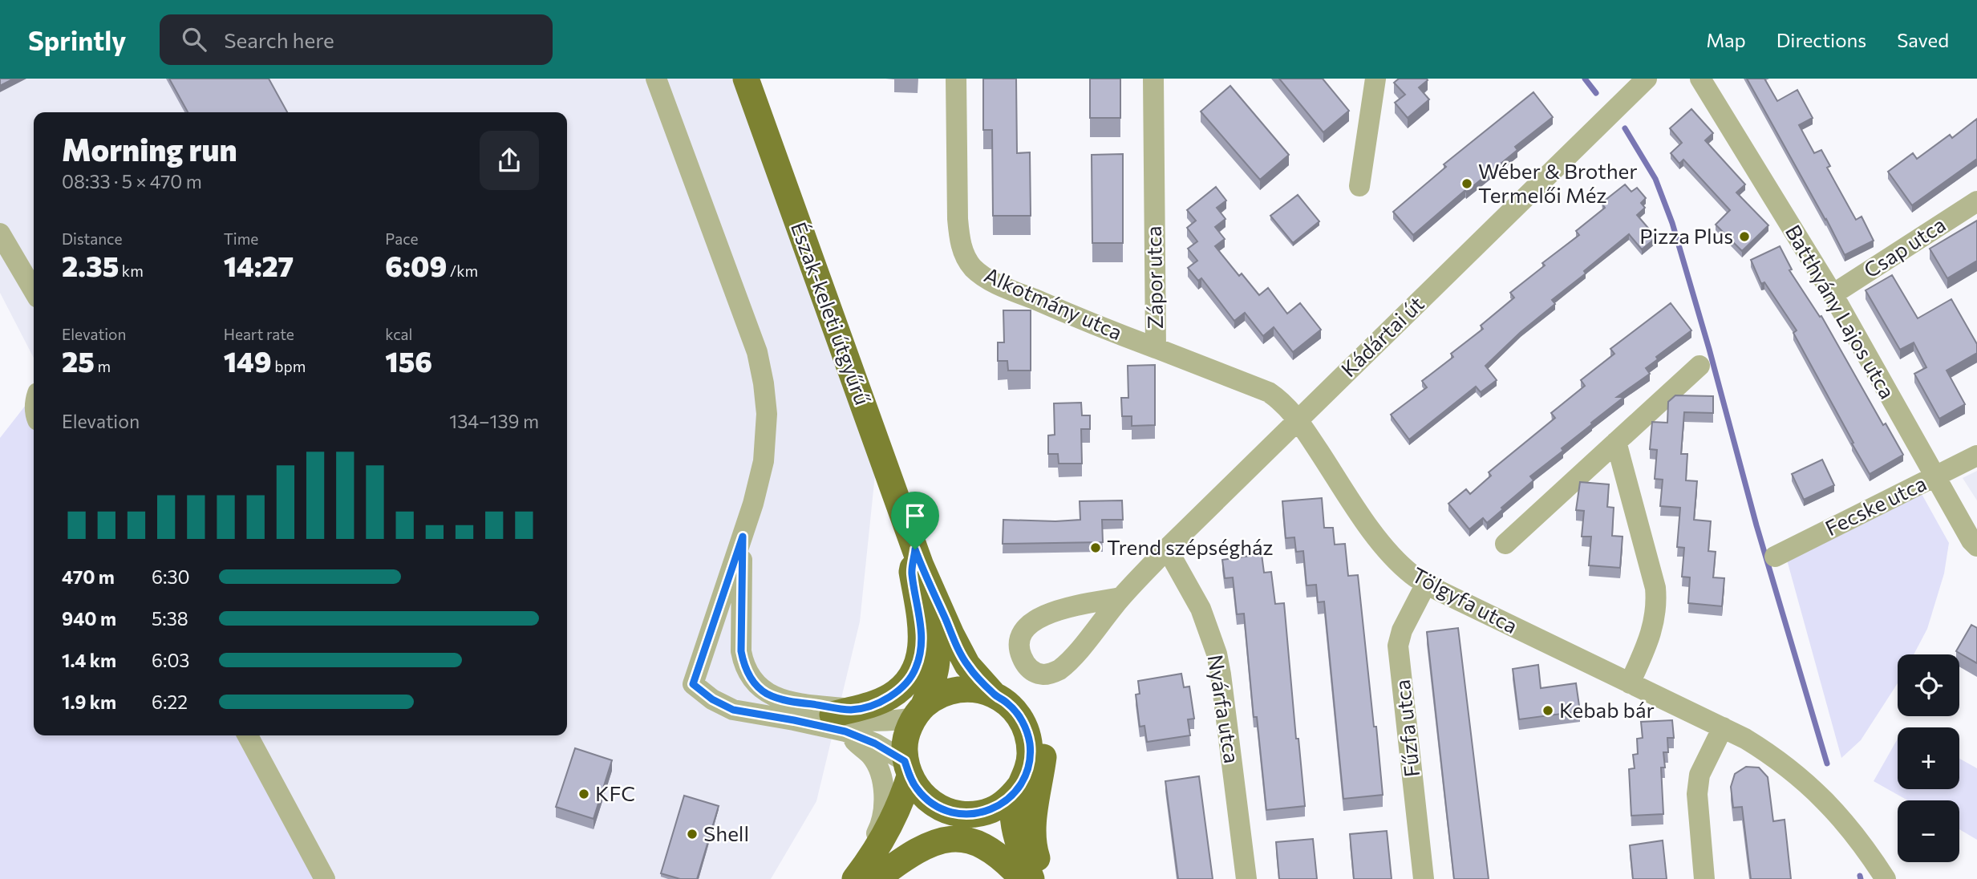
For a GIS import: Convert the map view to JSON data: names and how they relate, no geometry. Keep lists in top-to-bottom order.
{
  "streets": {
    "main road": ["Észak-keleti útgyűrű"],
    "street": [
      "Csap utca",
      "Zápor utca",
      "Alkotmány utca",
      "Batthyány Lajos utca",
      "Kádártai út",
      "Fecske utca",
      "Tölgyfa utca",
      "Nyárfa utca",
      "Fűzfa utca"
    ]
  },
  "crossings": [
    ["Csap utca", "Batthyány Lajos utca"],
    ["Zápor utca", "Alkotmány utca"],
    ["Zápor utca", "Kádártai út"],
    ["Zápor utca", "Tölgyfa utca"],
    ["Batthyány Lajos utca", "Fecske utca"],
    ["Kádártai út", "Tölgyfa utca"],
    ["Kádártai út", "Nyárfa utca"],
    ["Tölgyfa utca", "Fűzfa utca"]
  ],
  "places": [
    "Wéber & Brother Termelői Méz",
    "Pizza Plus",
    "Trend szépségház",
    "Kebab bár",
    "KFC",
    "Shell"
  ],
  "page": {
    "header": "Sprintly",
    "search": "Search here",
    "nav": ["Map", "Directions", "Saved"],
    "heading": ["Morning run", "08:33 · 5 × 470 m"],
    "stats": [
      ["Distance", "2.35 km"],
      ["Time", "14:27"],
      ["Pace", "6:09 /km"],
      ["Elevation", "25 m"],
      ["Heart rate", "149 bpm"],
      ["kcal", "156"]
    ],
    "chart": ["Elevation", "134–139 m"],
    "list": [
      {
        "name": "470 m",
        "note": "6:30"
      },
      {
        "name": "940 m",
        "note": "5:38"
      },
      {
        "name": "1.4 km",
        "note": "6:03"
      },
      {
        "name": "1.9 km",
        "note": "6:22"
      }
    ],
    "map_buttons": ["+", "−"]
  }
}
